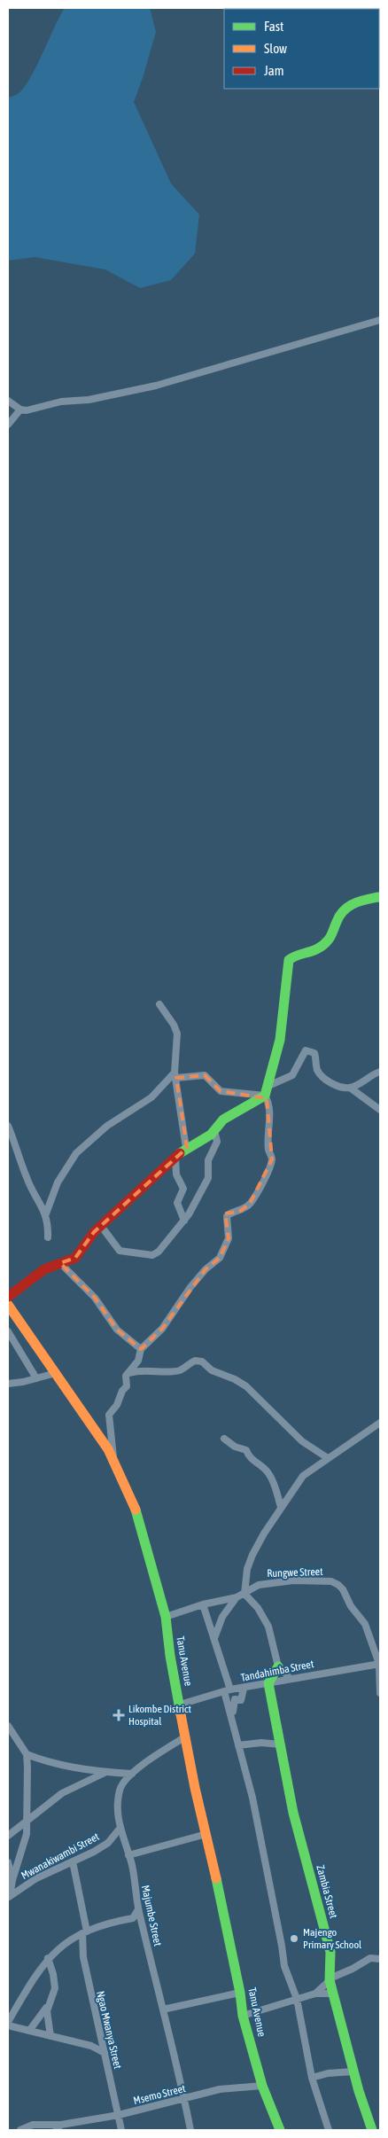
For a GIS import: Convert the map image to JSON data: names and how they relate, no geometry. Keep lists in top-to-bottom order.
{
  "streets": {
    "street": [
      "Rungwe Street",
      "Tanu Avenue",
      "Tandahimba Street",
      "Mwanakiwambi Street",
      "Zambia Street",
      "Majumbe Street",
      "Ngao Mwanya Street",
      "Msemo Street"
    ]
  },
  "crossings": [
    ["Rungwe Street", "Tanu Avenue"],
    ["Rungwe Street", "Tandahimba Street"],
    ["Tanu Avenue", "Tandahimba Street"],
    ["Tanu Avenue", "Majumbe Street"],
    ["Tanu Avenue", "Msemo Street"],
    ["Tandahimba Street", "Zambia Street"],
    ["Mwanakiwambi Street", "Majumbe Street"],
    ["Mwanakiwambi Street", "Ngao Mwanya Street"],
    ["Majumbe Street", "Msemo Street"],
    ["Ngao Mwanya Street", "Msemo Street"]
  ],
  "places": {
    "health": ["Likombe District Hospital"],
    "other": ["Majengo Primary School"]
  },
  "legend": ["Fast", "Slow", "Jam"]
}
